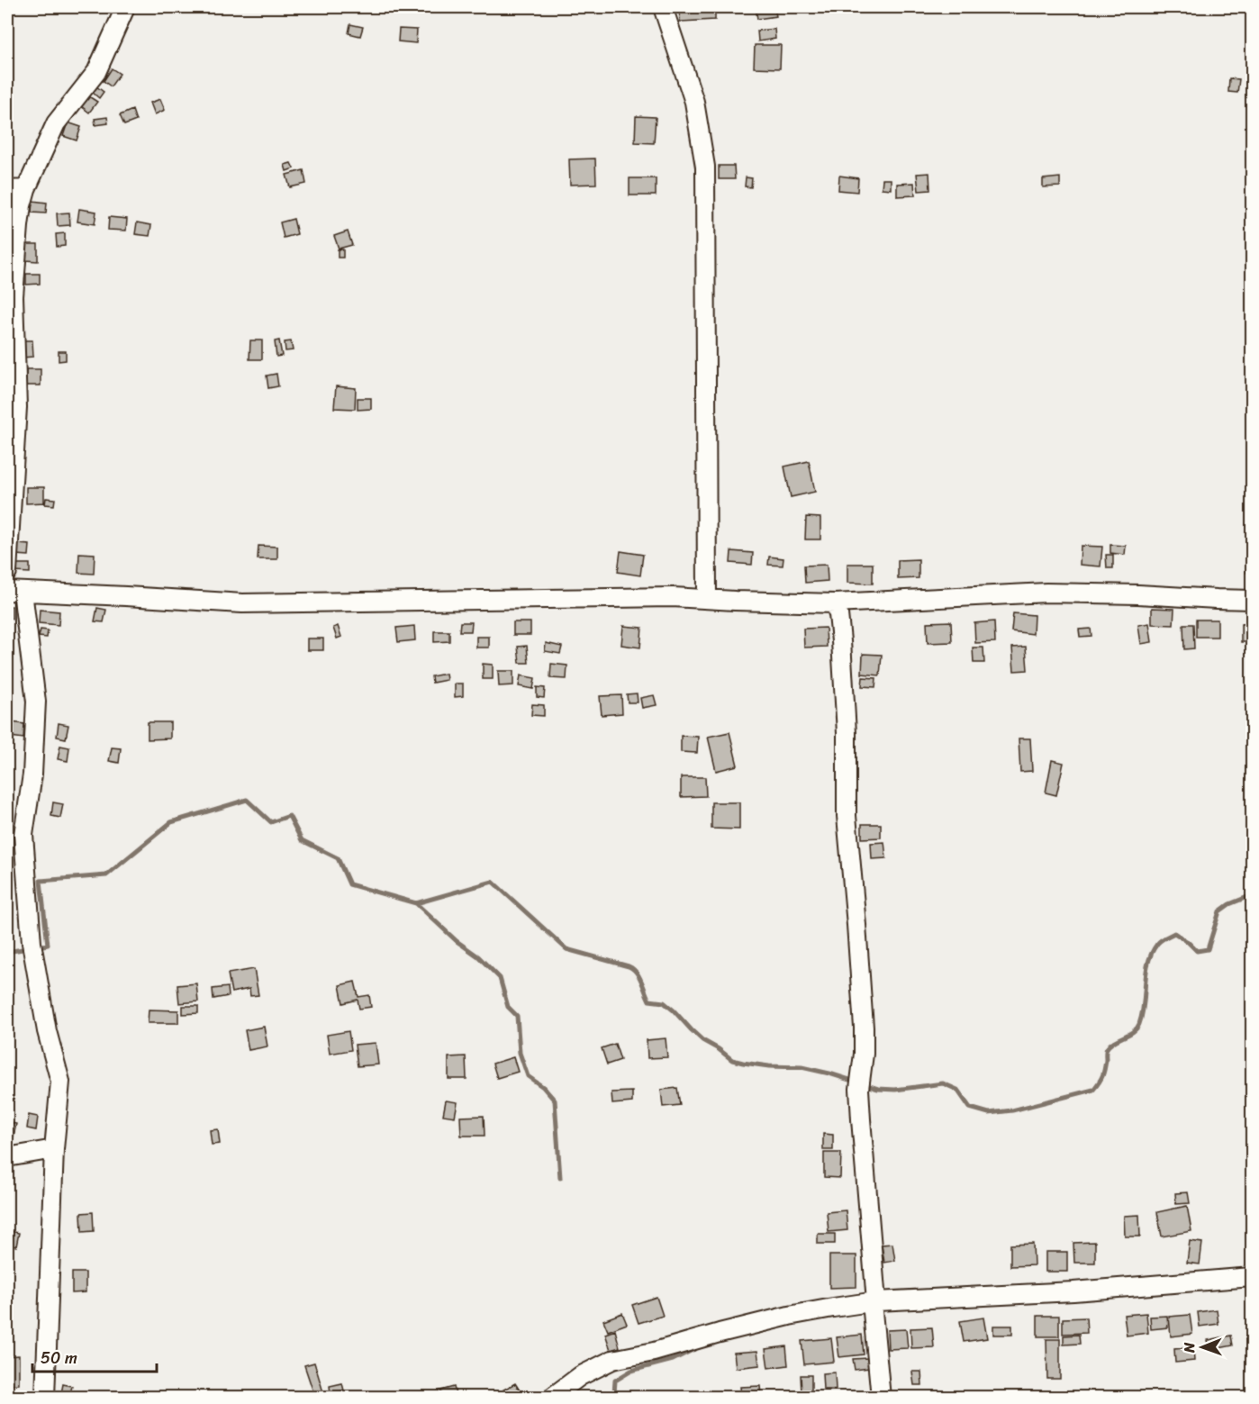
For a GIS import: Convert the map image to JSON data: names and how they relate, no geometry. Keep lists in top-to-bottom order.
{
  "scale_bar": "50 m",
  "north": "left"
}
